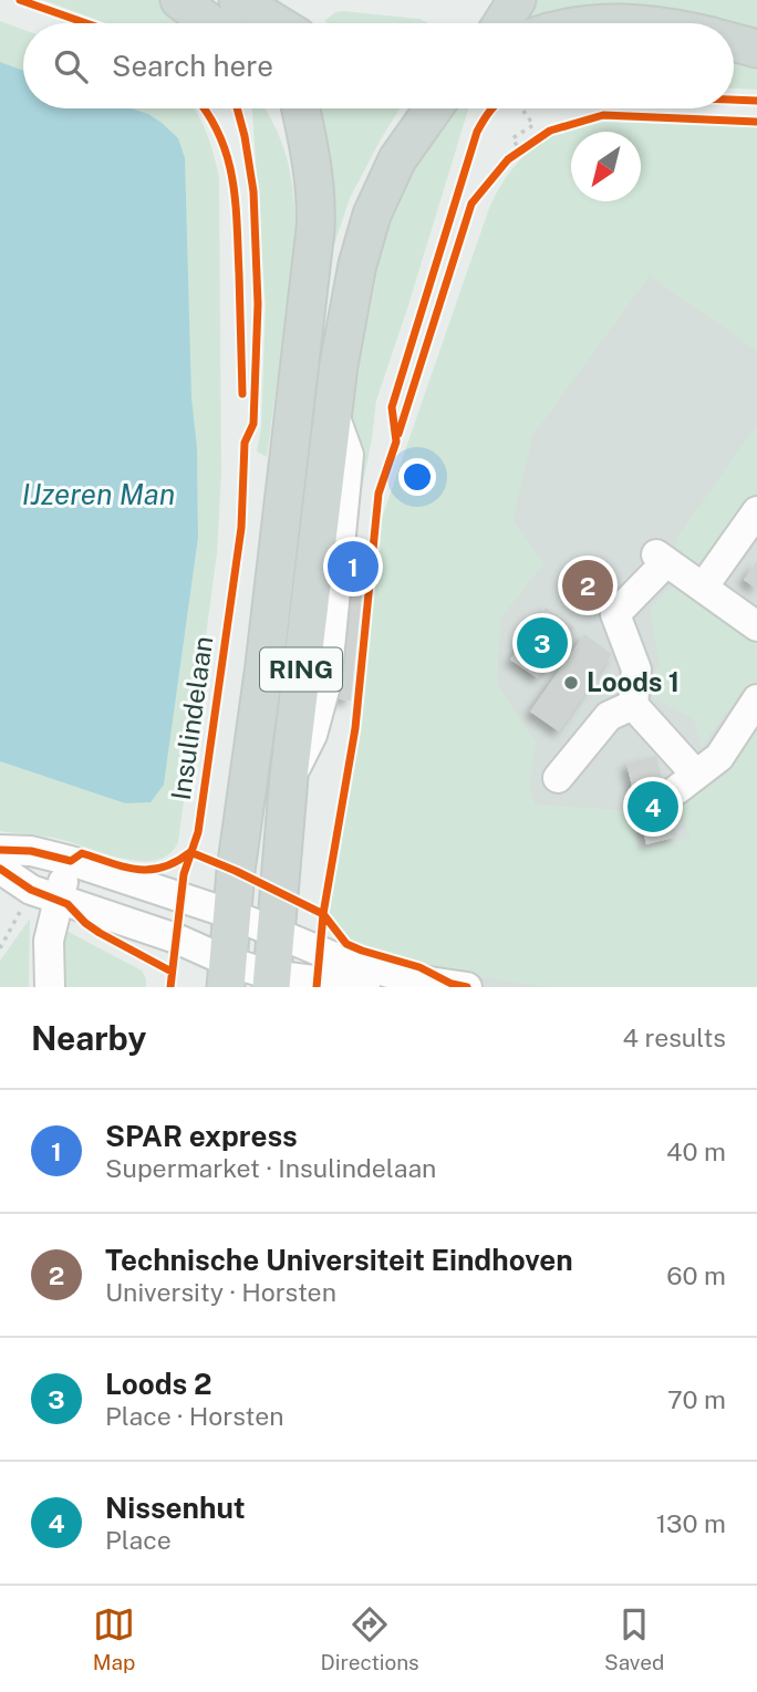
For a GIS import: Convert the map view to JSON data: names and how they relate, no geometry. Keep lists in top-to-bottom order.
{
  "streets": {
    "main road": ["RING"],
    "cycle path": ["Insulindelaan"]
  },
  "water": ["IJzeren Man"],
  "places": ["Loods 1"],
  "north": "bottom left",
  "page": {
    "search": "Search here",
    "pins": [
      "1",
      "2",
      "3",
      "4"
    ],
    "heading": ["Nearby", "4 results"],
    "list": [
      {
        "mark": "1",
        "name": "SPAR express",
        "note": "Supermarket · Insulindelaan",
        "value": "40 m"
      },
      {
        "mark": "2",
        "name": "Technische Universiteit Eindhoven",
        "note": "University · Horsten",
        "value": "60 m"
      },
      {
        "mark": "3",
        "name": "Loods 2",
        "note": "Place · Horsten",
        "value": "70 m"
      },
      {
        "mark": "4",
        "name": "Nissenhut",
        "note": "Place",
        "value": "130 m"
      }
    ],
    "nav": ["Map", "Directions", "Saved"]
  }
}
